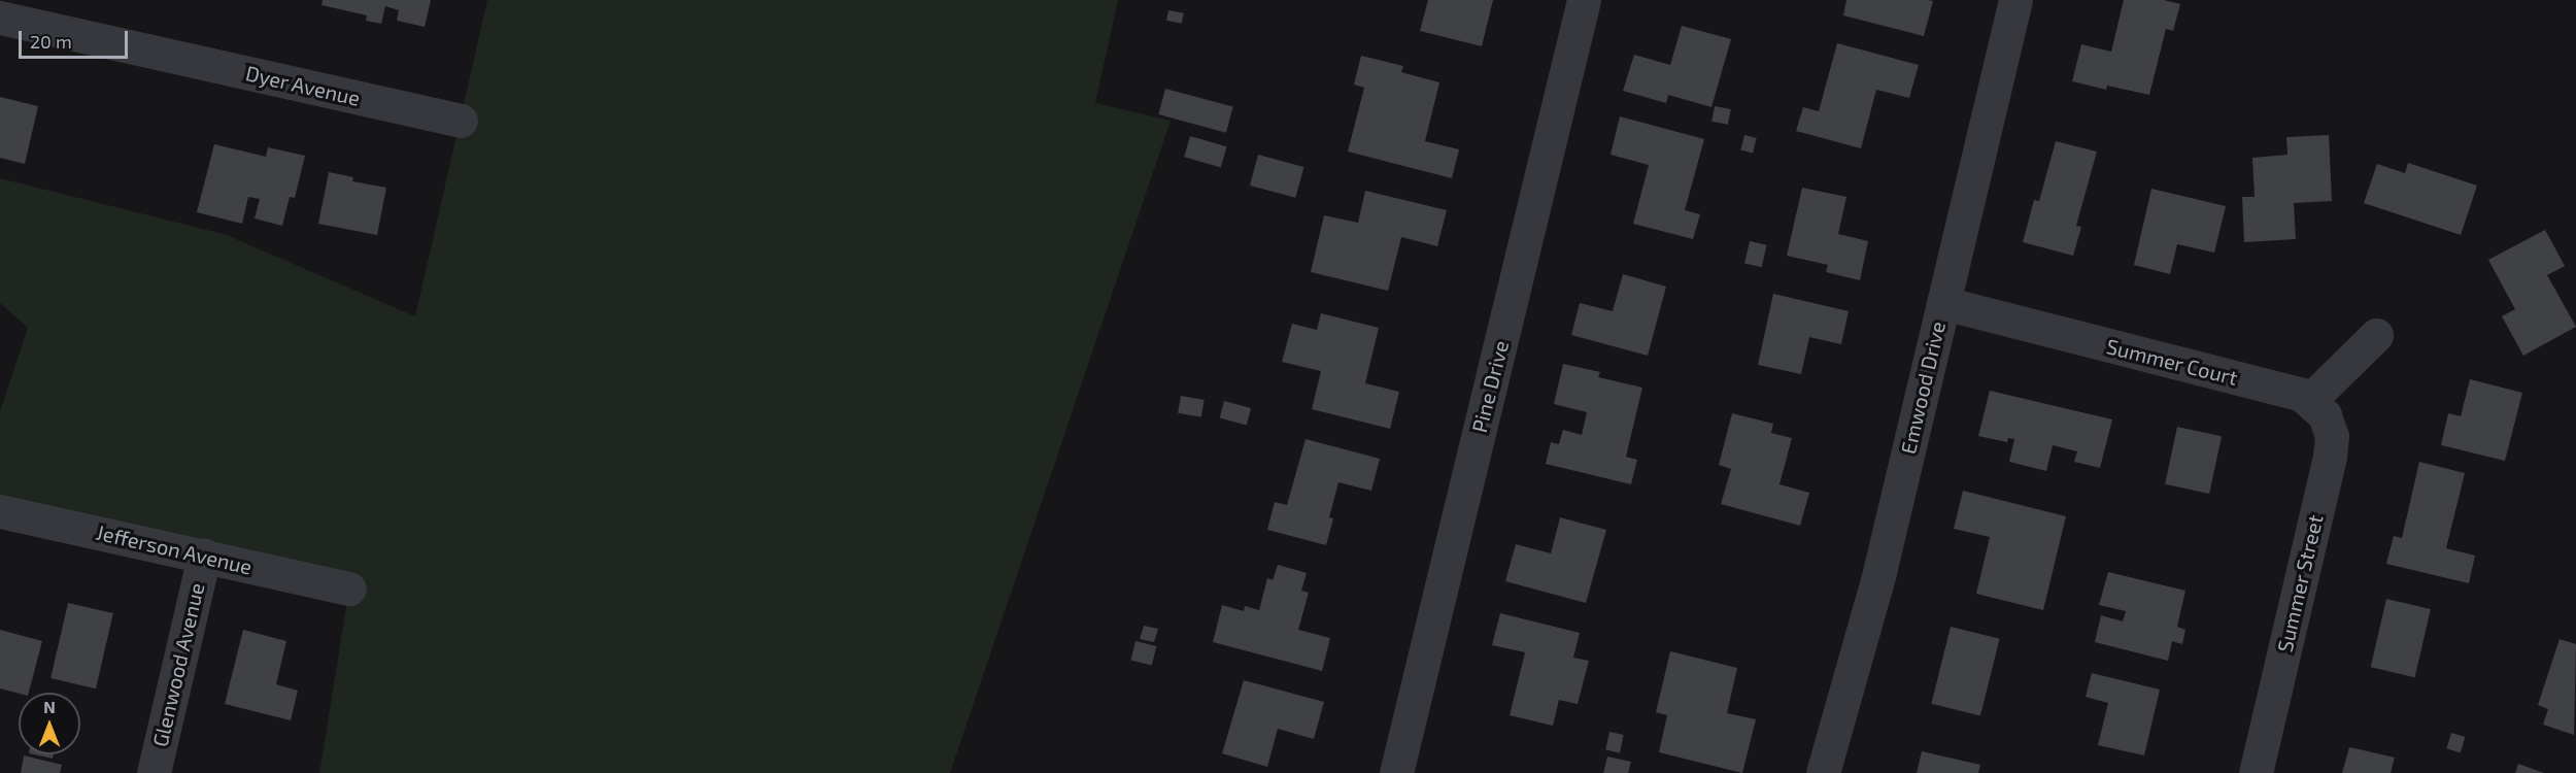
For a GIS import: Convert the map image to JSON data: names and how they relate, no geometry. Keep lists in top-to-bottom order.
{
  "streets": {
    "street": [
      "Dyer Avenue",
      "Summer Court",
      "Pine Drive",
      "Emwood Drive",
      "Jefferson Avenue",
      "Summer Street",
      "Glenwood Avenue"
    ]
  },
  "crossings": [
    ["Summer Court", "Emwood Drive"],
    ["Summer Court", "Summer Street"],
    ["Jefferson Avenue", "Glenwood Avenue"]
  ],
  "scale_bar": "20 m",
  "north": "top"
}
